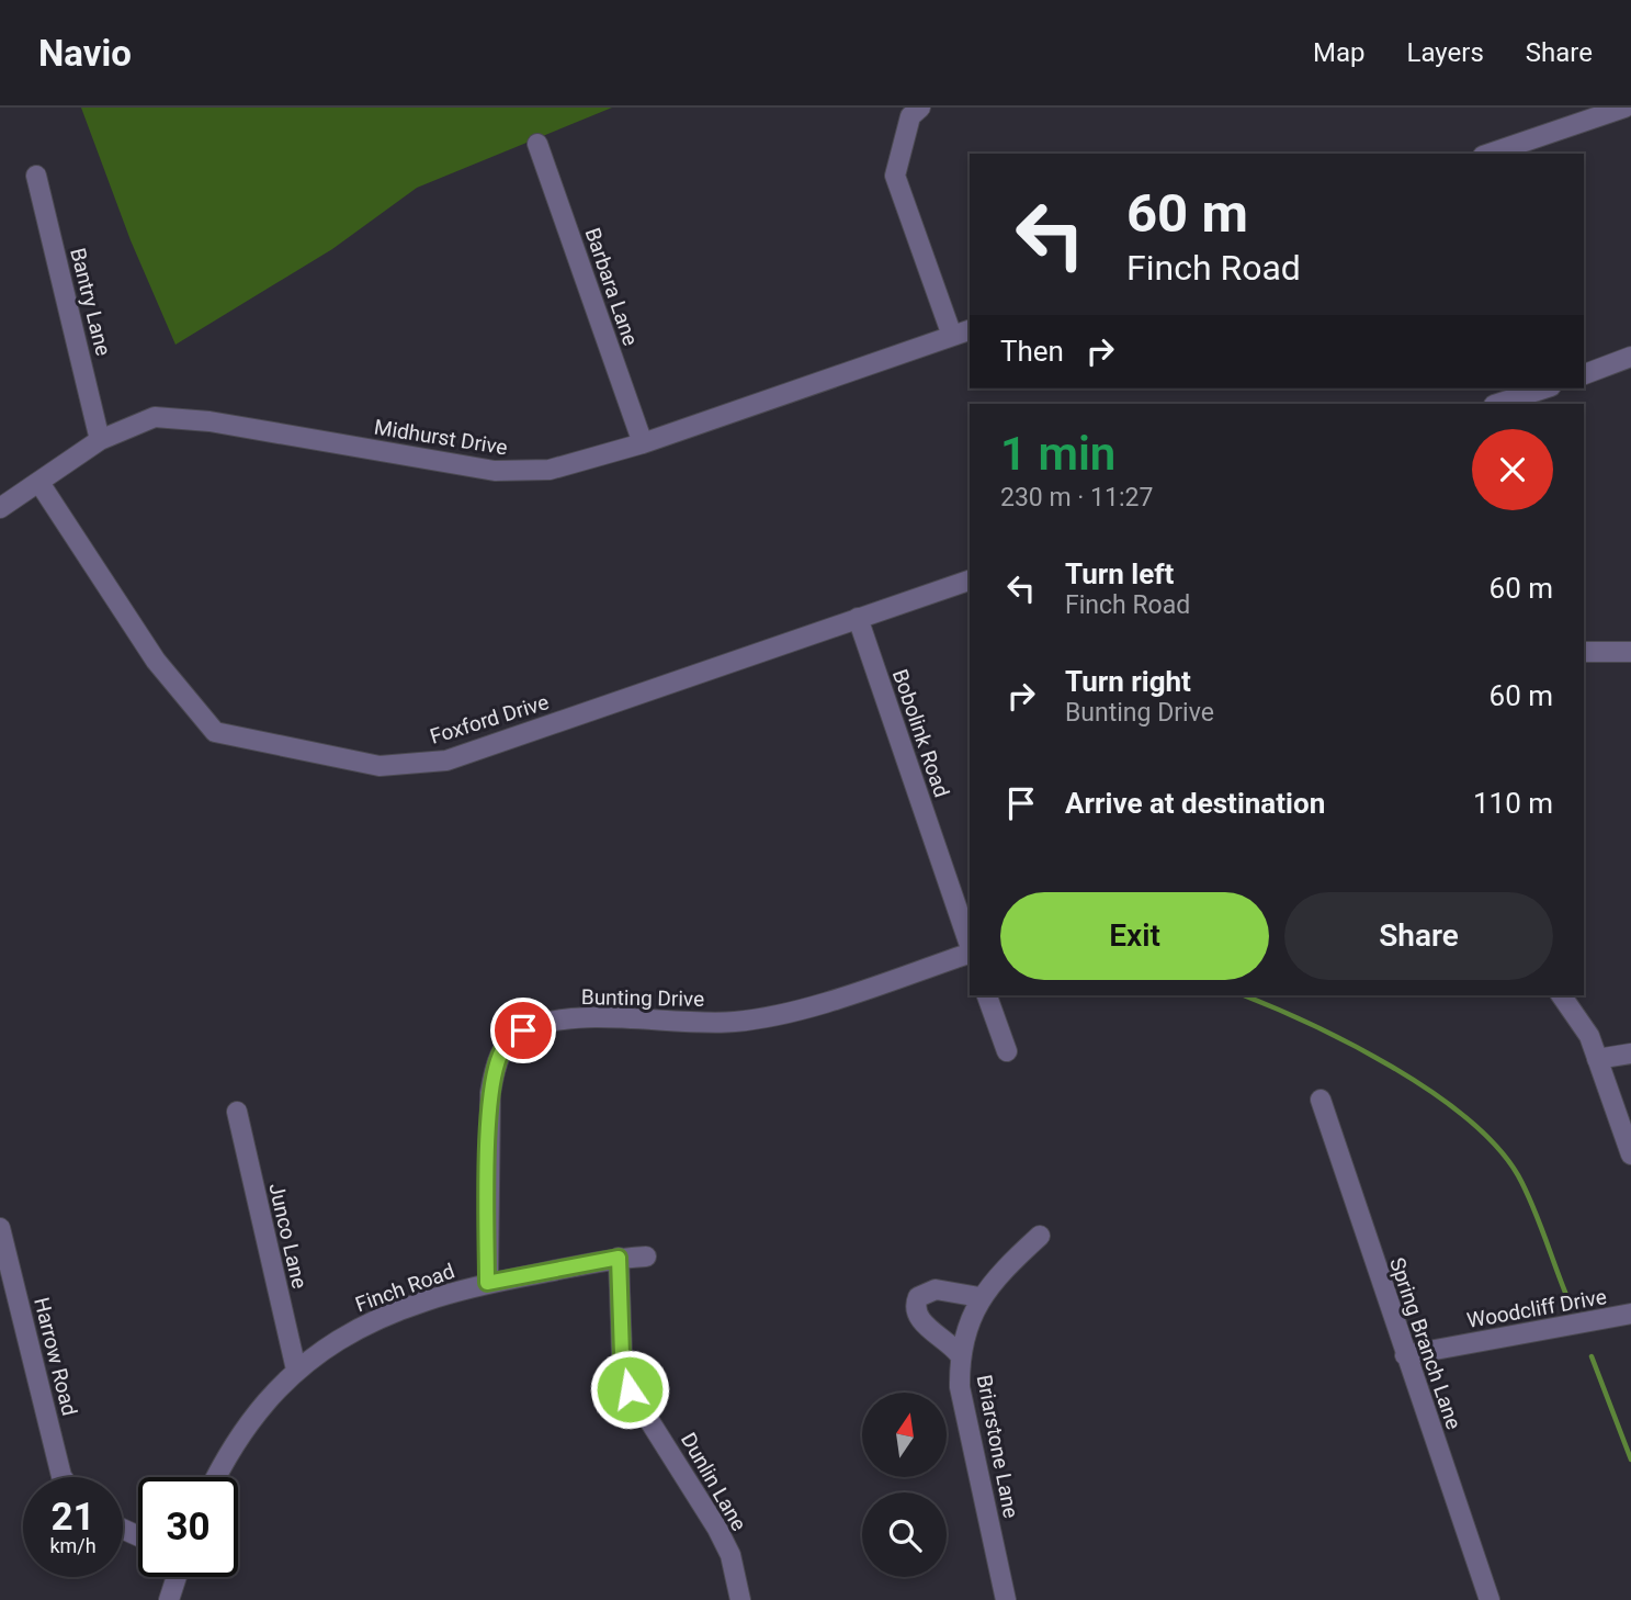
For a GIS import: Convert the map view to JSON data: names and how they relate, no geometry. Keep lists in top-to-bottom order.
{
  "streets": {
    "street": [
      "Barbara Lane",
      "Bantry Lane",
      "Midhurst Drive",
      "Foxford Drive",
      "Bobolink Road",
      "Bunting Drive",
      "Junco Lane",
      "Finch Road",
      "Woodcliff Drive",
      "Spring Branch Lane",
      "Harrow Road",
      "Briarstone Lane",
      "Dunlin Lane"
    ]
  },
  "crossings": [
    ["Barbara Lane", "Midhurst Drive"],
    ["Bantry Lane", "Midhurst Drive"],
    ["Midhurst Drive", "Foxford Drive"],
    ["Foxford Drive", "Bobolink Road"],
    ["Bunting Drive", "Finch Road"],
    ["Junco Lane", "Finch Road"],
    ["Finch Road", "Dunlin Lane"],
    ["Woodcliff Drive", "Spring Branch Lane"]
  ],
  "north": "top",
  "page": {
    "header": "Navio",
    "nav": ["Map", "Layers", "Share"],
    "turn": ["60 m", "Finch Road"],
    "then": "Then",
    "heading": ["1 min", "230 m · 11:27"],
    "list": [
      {
        "name": "Turn left",
        "note": "Finch Road",
        "value": "60 m"
      },
      {
        "name": "Turn right",
        "note": "Bunting Drive",
        "value": "60 m"
      },
      {
        "name": "Arrive at destination",
        "value": "110 m"
      }
    ],
    "buttons": ["Exit", "Share"],
    "speed": "21 km/h",
    "limit": "30"
  }
}
